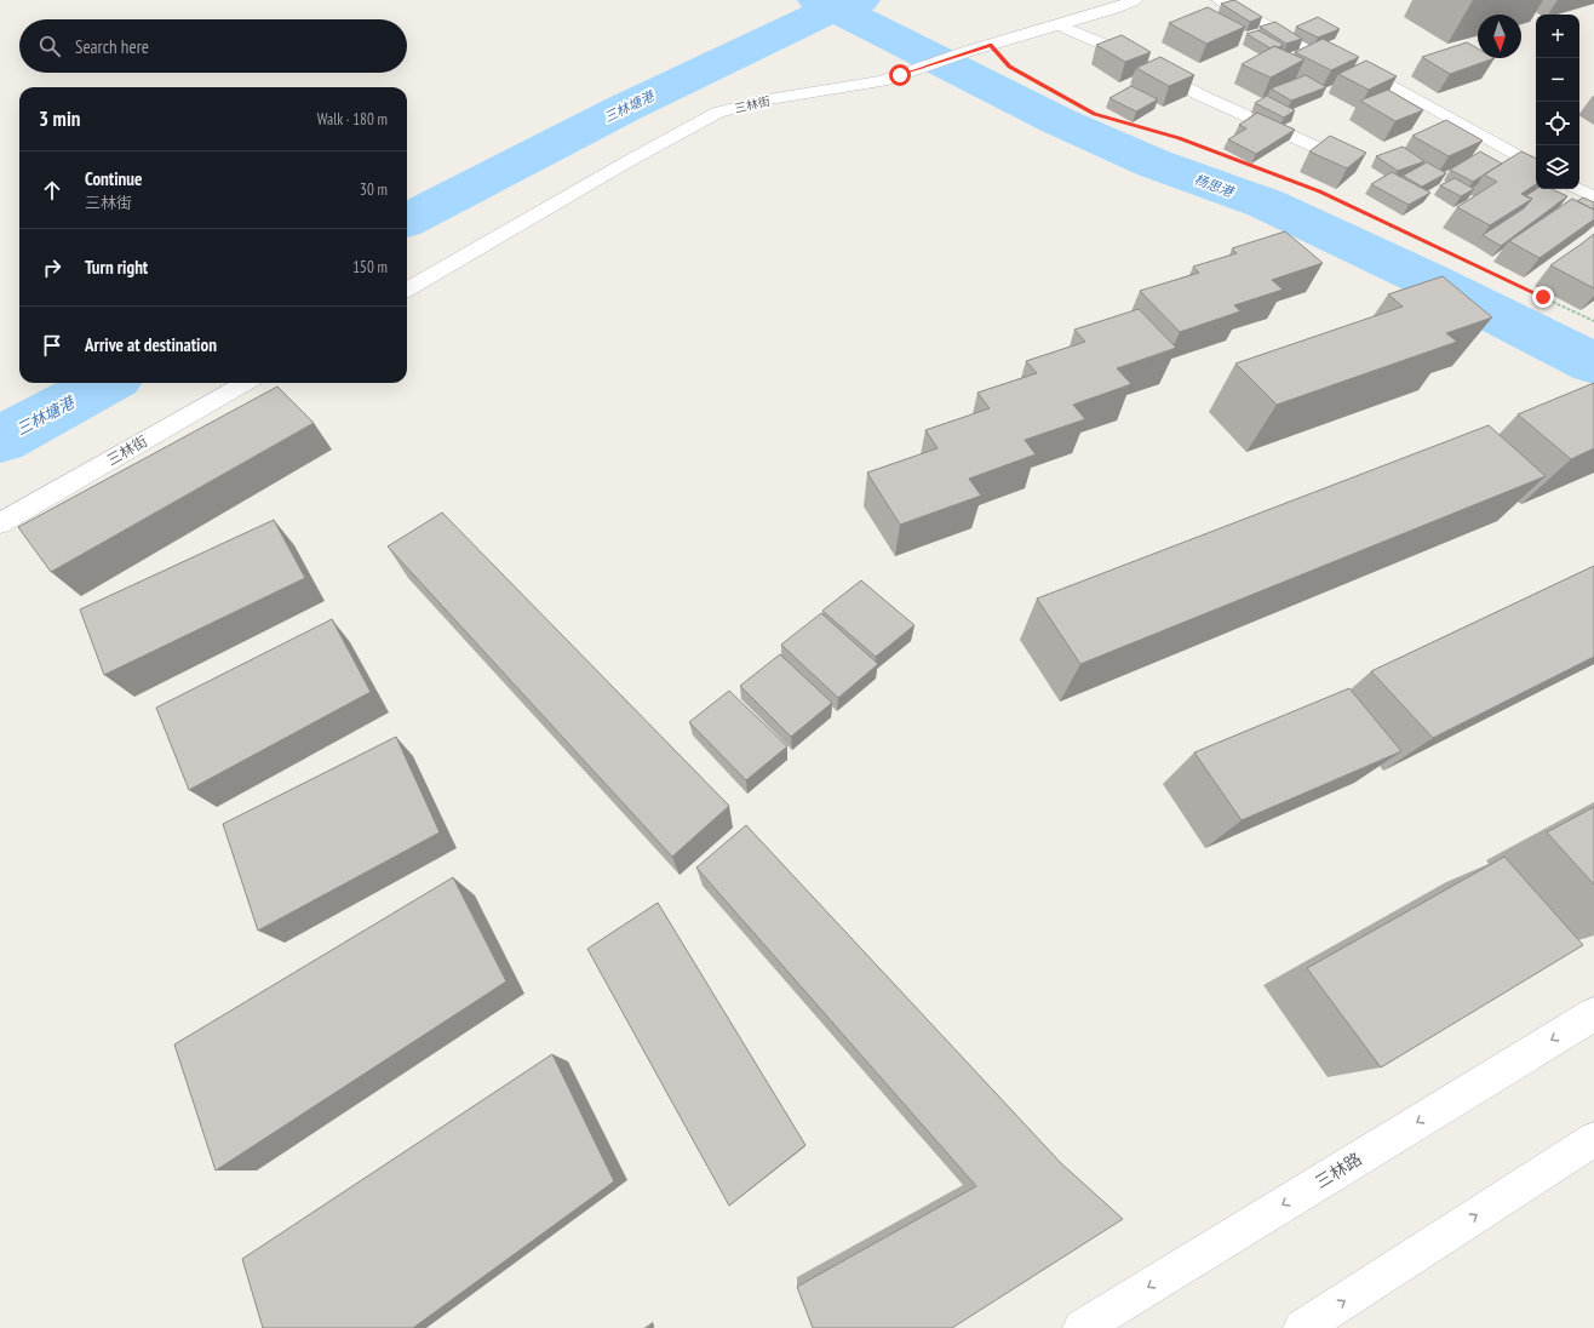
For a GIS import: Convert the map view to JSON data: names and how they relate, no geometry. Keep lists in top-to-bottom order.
{
  "streets": {
    "street": ["三林街", "三林路"]
  },
  "water": ["三林塘港", "杨思港"],
  "north": "bottom",
  "page": {
    "map_buttons": ["+", "−"],
    "search": "Search here",
    "heading": ["3 min", "Walk · 180 m"],
    "list": [
      ["Continue", "三林街", "30 m"],
      ["Turn right", "150 m"],
      "Arrive at destination"
    ]
  }
}
